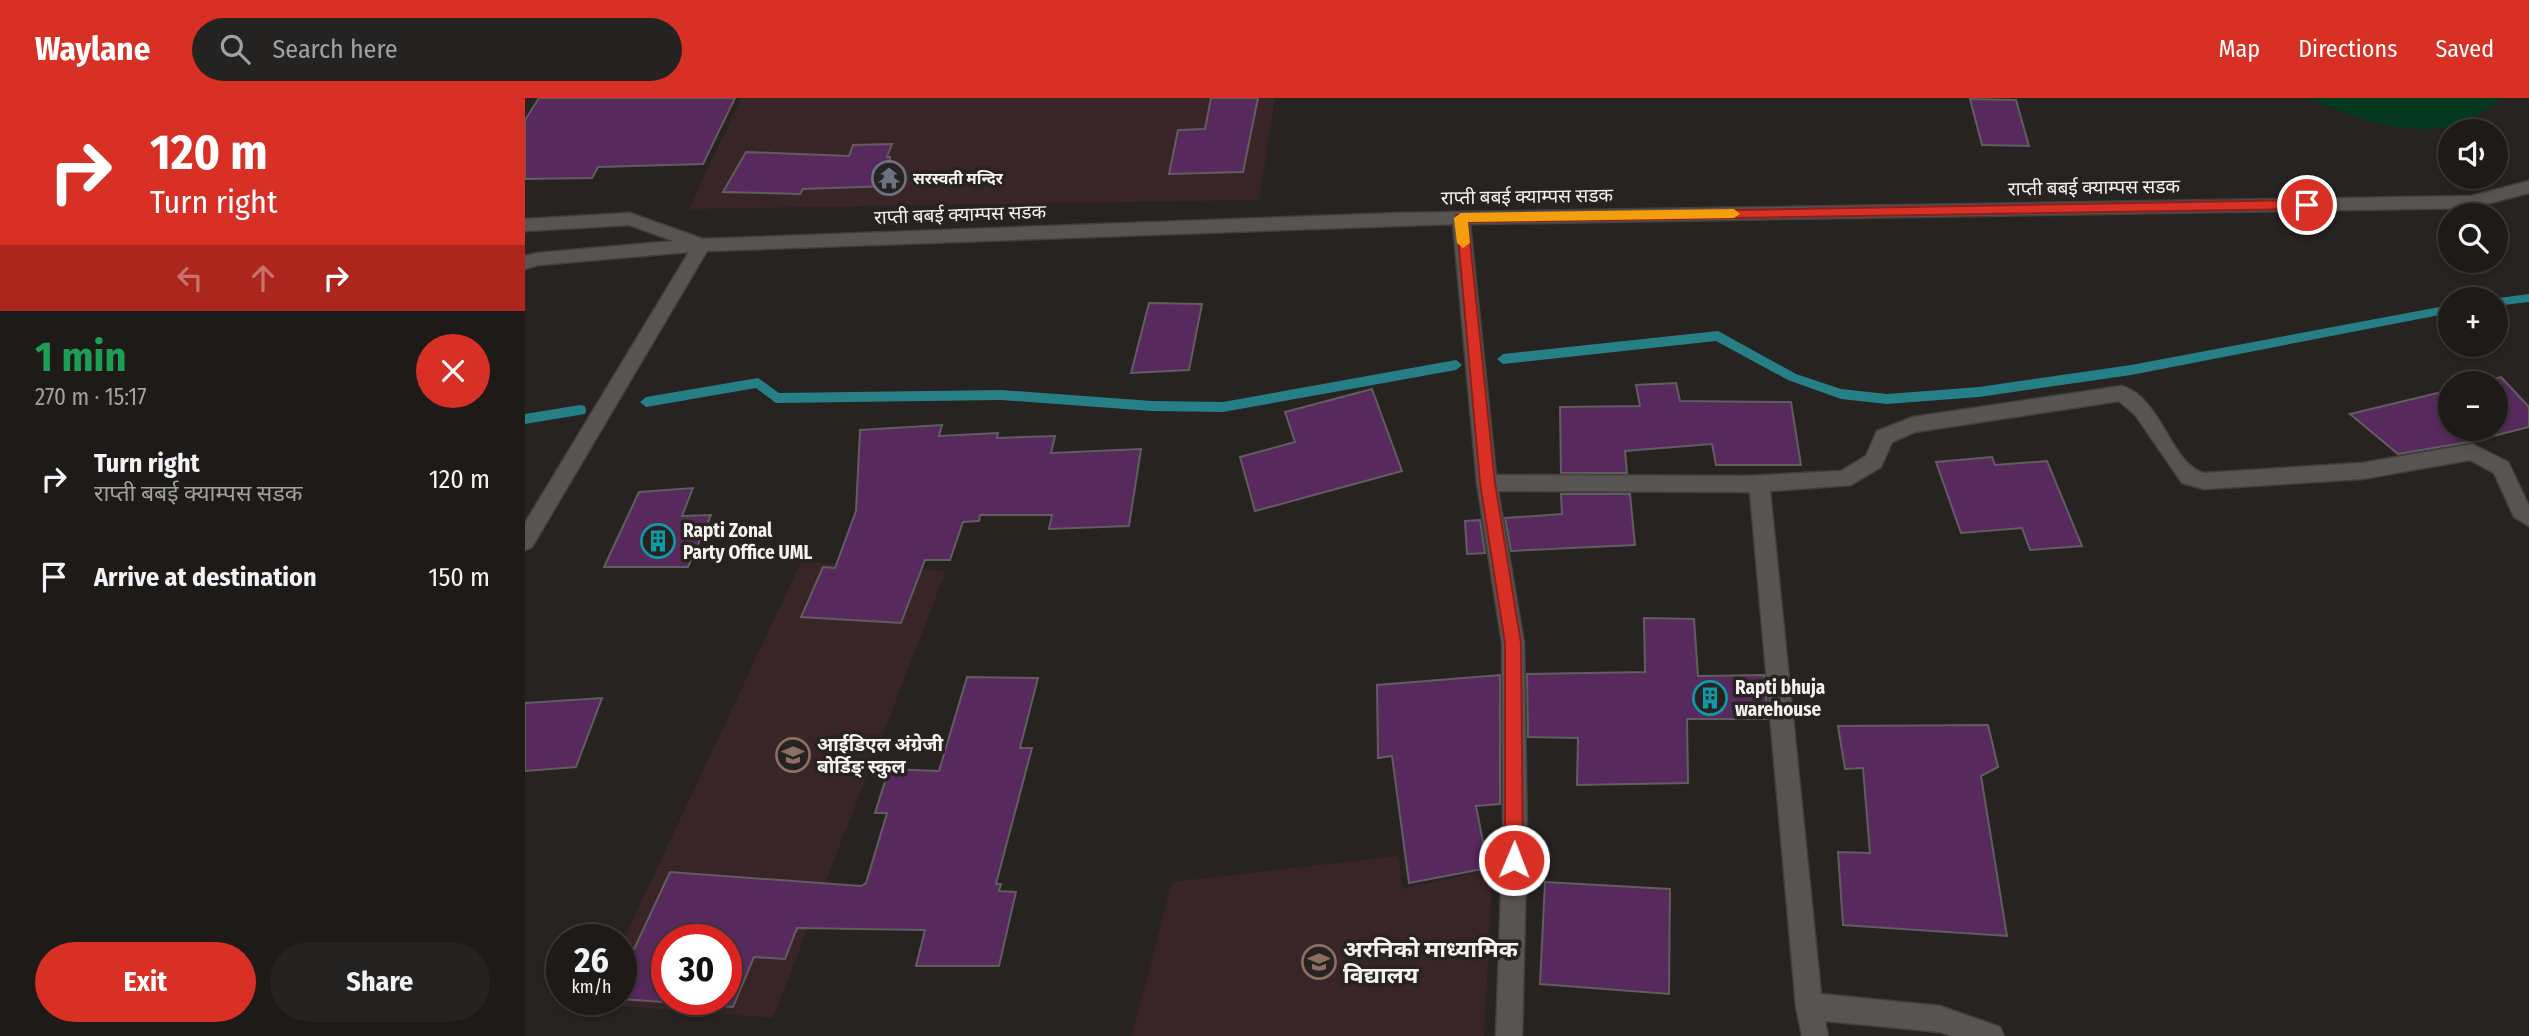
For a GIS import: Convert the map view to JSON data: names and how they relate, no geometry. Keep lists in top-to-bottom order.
{
  "streets": {
    "street": ["राप्ती बबई क्याम्पस सडक"]
  },
  "places": {
    "temple": ["सरस्वती मन्दिर"],
    "building": ["Rapti Zonal Party Office UML", "Rapti bhuja warehouse"],
    "school or university": ["आईडिएल अंग्रेजी बोर्डिङ् स्कुल", "अरनिको माध्यामिक विद्यालय"]
  },
  "page": {
    "header": "Waylane",
    "search": "Search here",
    "nav": ["Map", "Directions", "Saved"],
    "turn": ["120 m", "Turn right"],
    "map_buttons": ["+", "−"],
    "heading": ["1 min", "270 m · 15:17"],
    "list": [
      {
        "name": "Turn right",
        "note": "राप्ती बबई क्याम्पस सडक",
        "value": "120 m"
      },
      {
        "name": "Arrive at destination",
        "value": "150 m"
      }
    ],
    "speed": "26 km/h",
    "limit": "30",
    "buttons": ["Exit", "Share"]
  }
}
